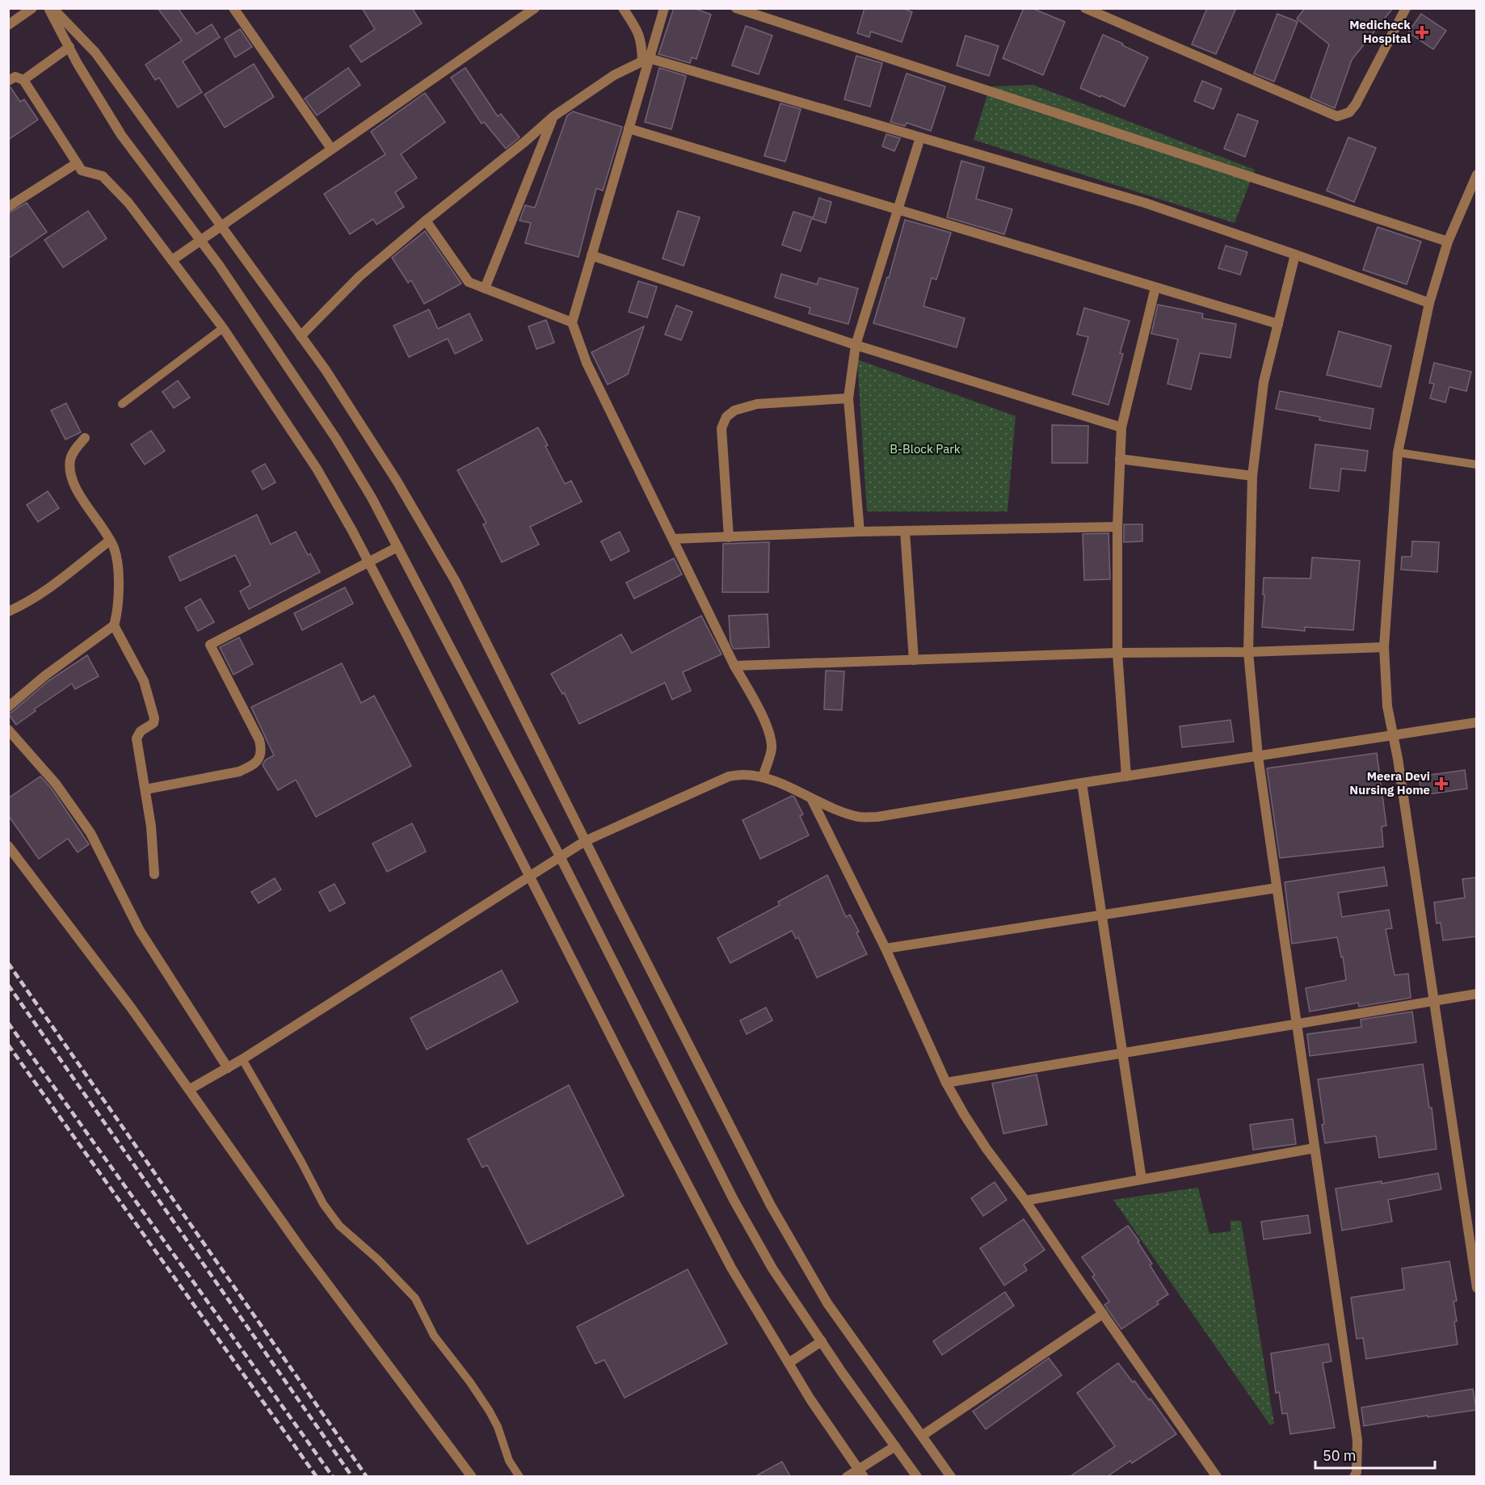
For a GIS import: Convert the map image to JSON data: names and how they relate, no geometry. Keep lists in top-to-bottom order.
{
  "parks": ["B-Block Park"],
  "places": {
    "health": ["Medicheck Hospital", "Meera Devi Nursing Home"]
  },
  "scale_bar": "50 m"
}
